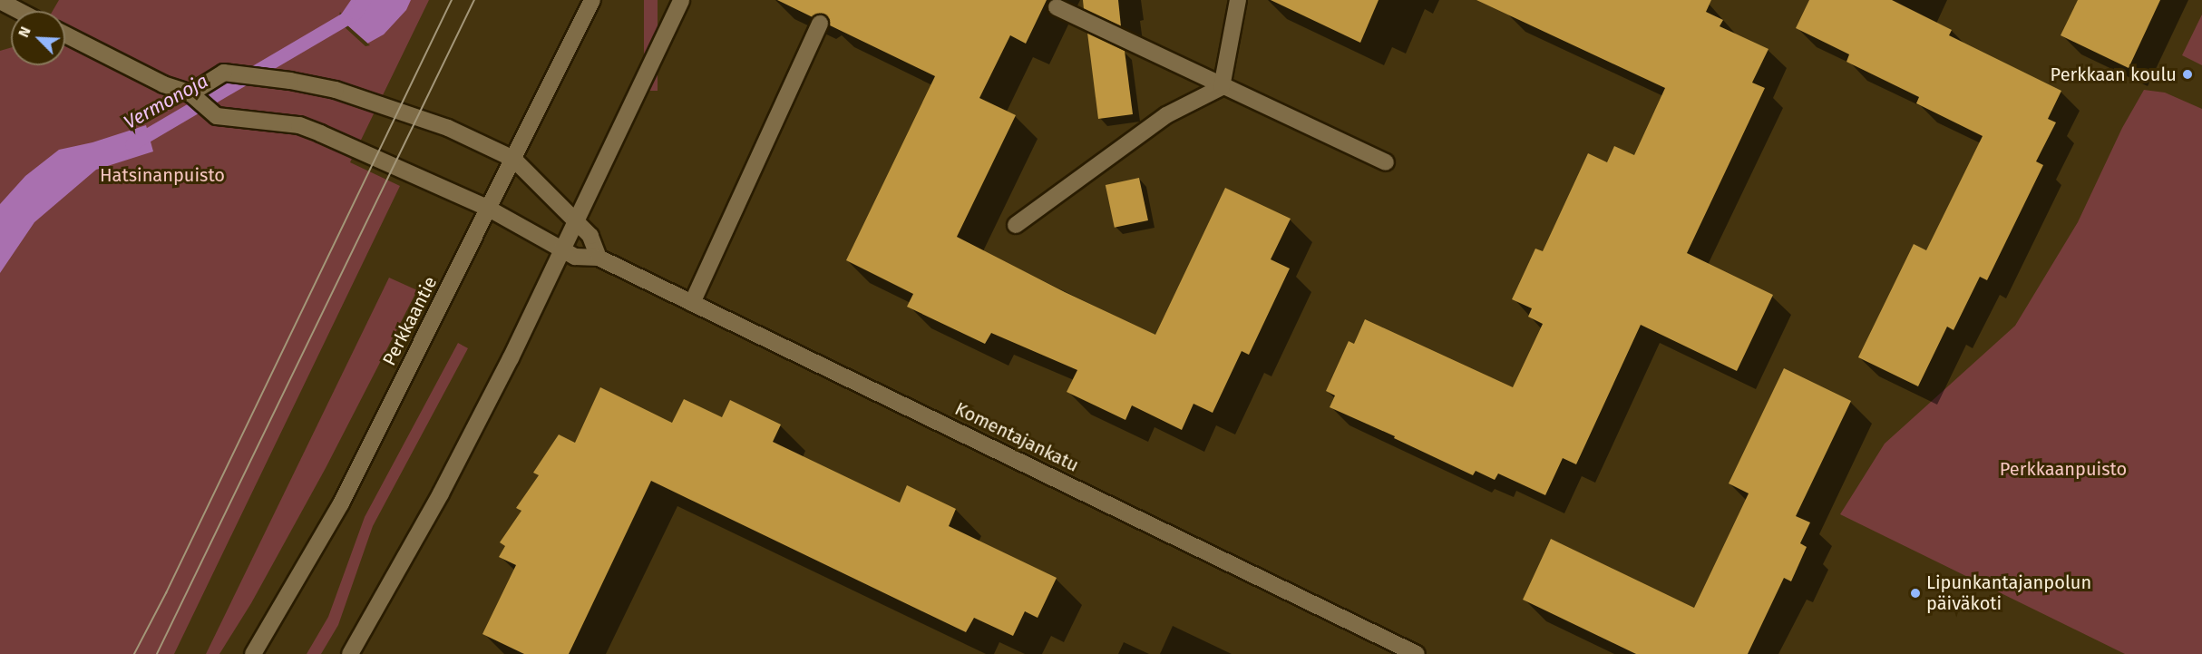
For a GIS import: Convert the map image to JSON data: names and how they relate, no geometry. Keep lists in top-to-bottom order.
{
  "streets": {
    "street": ["Perkkaantie", "Komentajankatu"]
  },
  "crossings": [
    ["Perkkaantie", "Komentajankatu"]
  ],
  "water": ["Vermonoja"],
  "parks": ["Hatsinanpuisto", "Perkkaanpuisto"],
  "places": ["Perkkaan koulu", "Lipunkantajanpolun päiväkoti"],
  "north": "top left"
}
